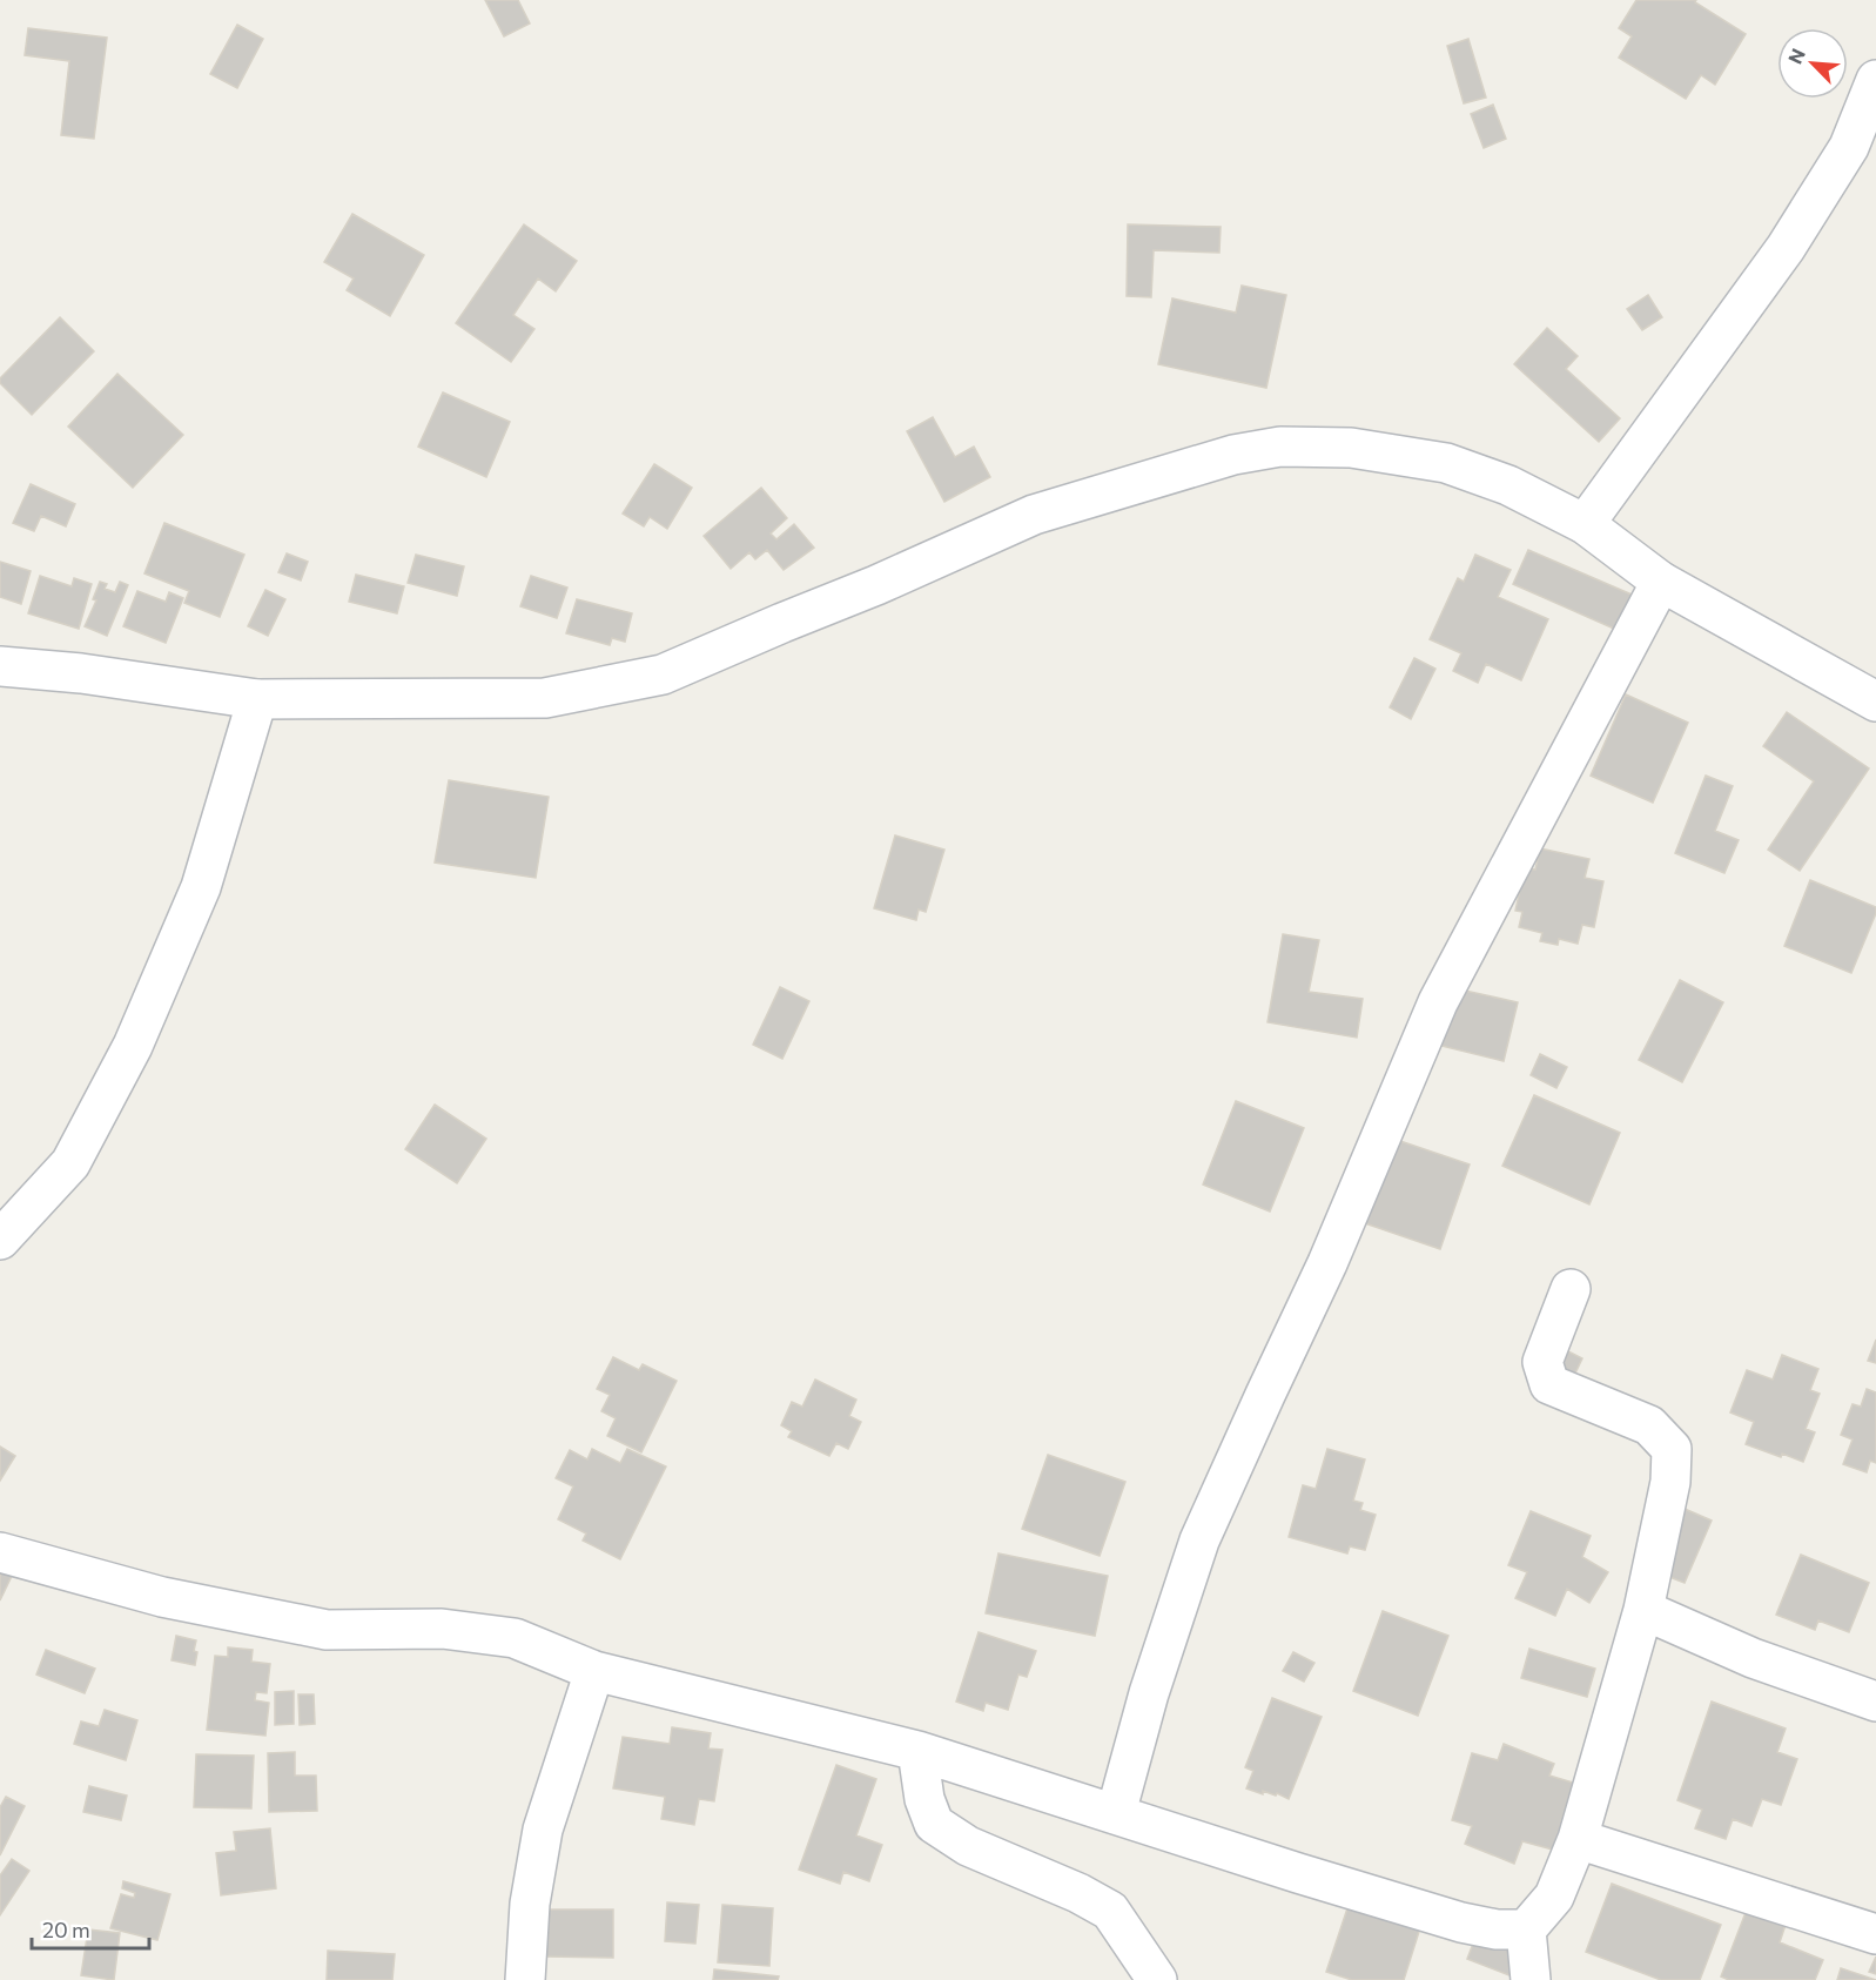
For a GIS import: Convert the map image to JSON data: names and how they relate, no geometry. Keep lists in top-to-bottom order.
{
  "scale_bar": "20 m",
  "north": "top left"
}
